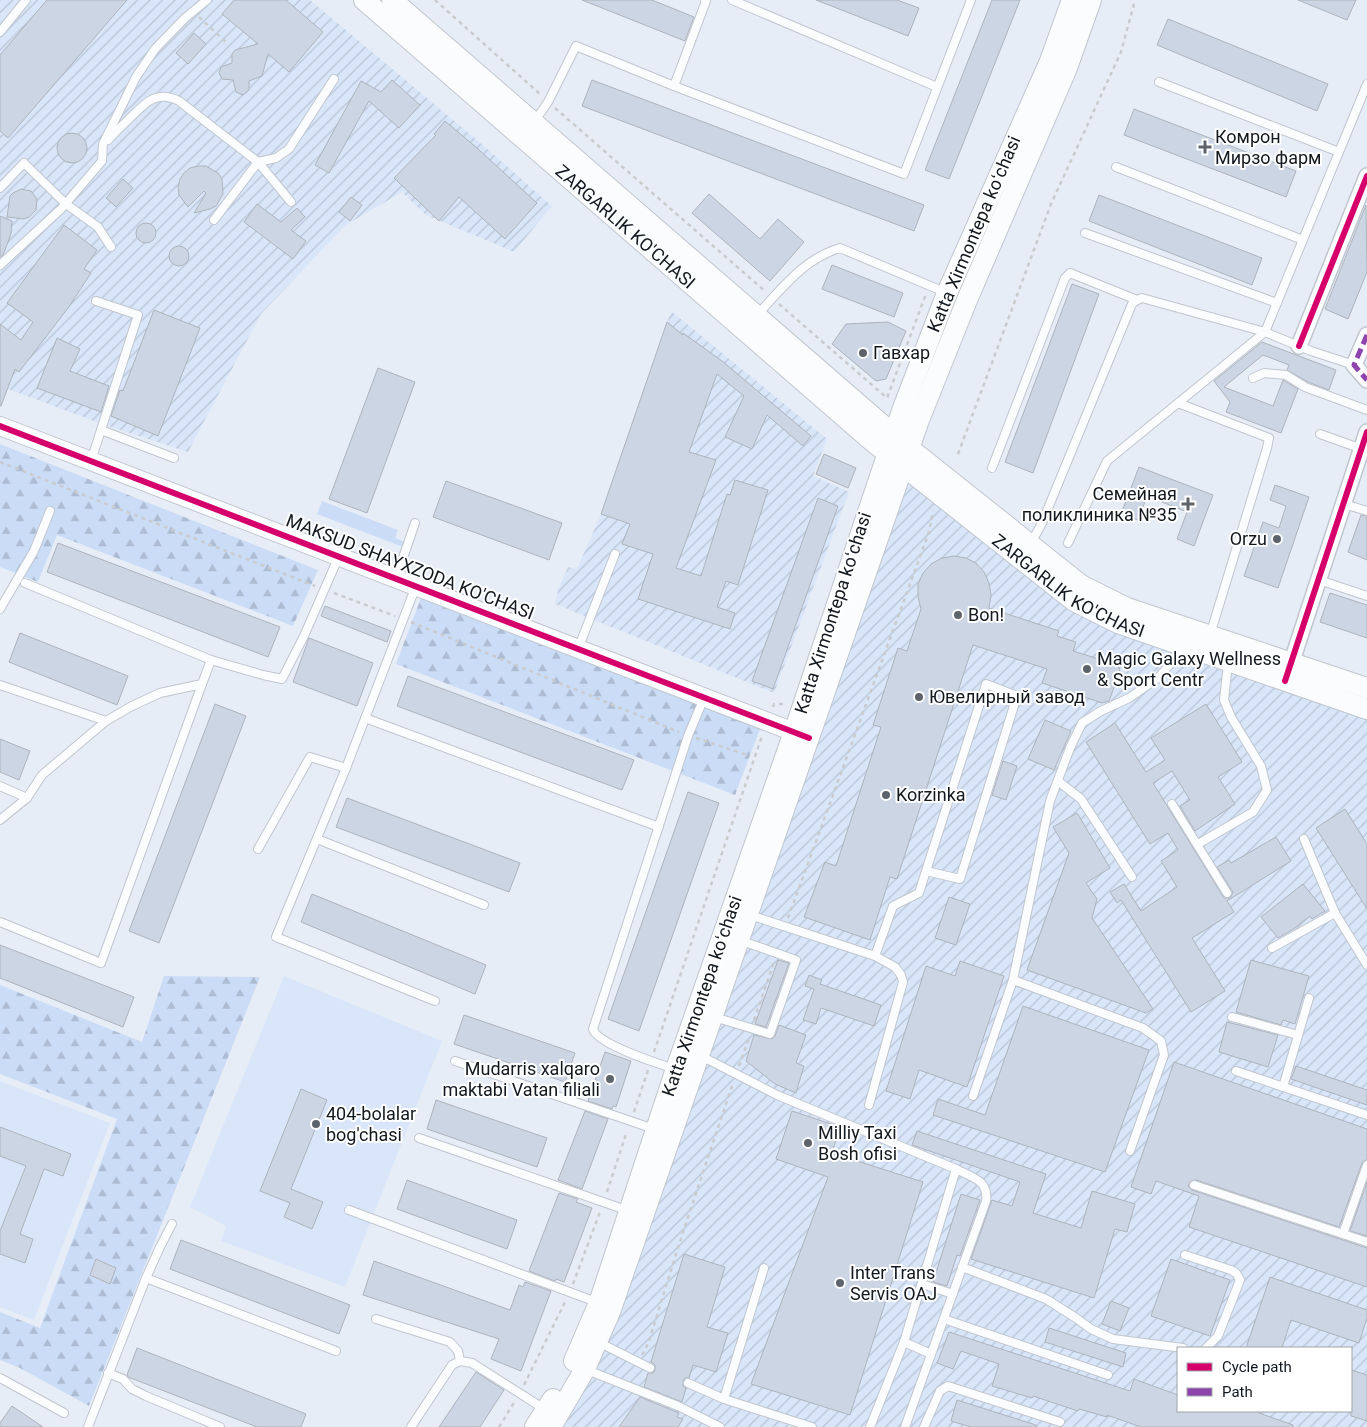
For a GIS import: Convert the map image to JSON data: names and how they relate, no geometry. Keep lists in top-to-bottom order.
{
  "streets": {
    "main road": ["ZARGARLIK KO'CHASI", "Katta Xirmontepa koʻchasi"],
    "street": ["MAKSUD SHAYXZODA KO'CHASI"]
  },
  "crossings": [
    ["ZARGARLIK KO'CHASI", "Katta Xirmontepa koʻchasi"],
    ["Katta Xirmontepa koʻchasi", "MAKSUD SHAYXZODA KO'CHASI"]
  ],
  "places": {
    "health": ["Комрон Мирзо фарм", "Семейная поликлиника №35"],
    "other": [
      "Гавхар",
      "Orzu",
      "Bon!",
      "Magic Galaxy Wellness & Sport Centr",
      "Ювелирный завод",
      "Korzinka",
      "Mudarris xalqaro maktabi Vatan filiali",
      "404-bolalar bog'chasi",
      "Milliy Taxi Bosh ofisi",
      "Inter Trans Servis OAJ"
    ]
  },
  "legend": ["Cycle path", "Path"]
}
